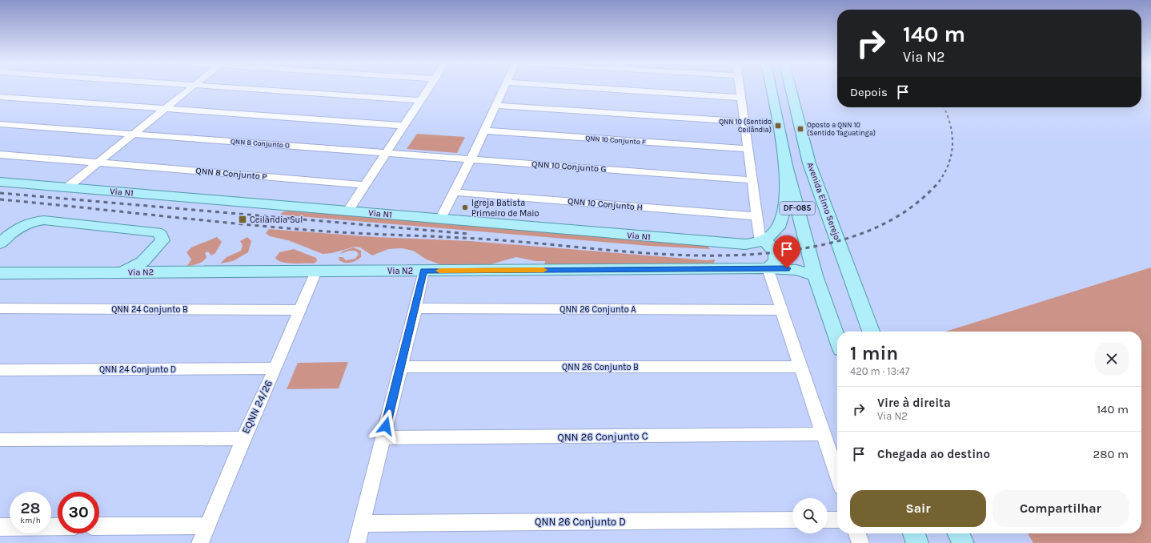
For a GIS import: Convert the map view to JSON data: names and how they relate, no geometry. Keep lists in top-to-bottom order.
{
  "streets": {
    "main road": [
      "Via N1",
      "Avenida Elmo Serejo",
      "DF-085",
      "Via N2"
    ],
    "street": [
      "QNN 10 Conjunto F",
      "QNN 8 Conjunto O",
      "QNN 10 Conjunto G",
      "QNN 8 Conjunto P",
      "QNN 10 Conjunto H",
      "QNN 24 Conjunto B",
      "QNN 26 Conjunto A",
      "QNN 26 Conjunto B",
      "QNN 24 Conjunto D",
      "EQNN 24/26",
      "QNN 26 Conjunto C",
      "QNN 26 Conjunto D"
    ]
  },
  "crossings": [
    ["QNN 8 Conjunto O", "QNN 10 Conjunto G"],
    ["DF-085", "Via N2"],
    ["Via N2", "EQNN 24/26"],
    ["QNN 24 Conjunto B", "EQNN 24/26"],
    ["QNN 24 Conjunto D", "EQNN 24/26"]
  ],
  "places": {
    "transit": ["QNN 10 (Sentido Ceilândia)", "Oposto a QNN 10 (Sentido Taguatinga)", "Ceilândia Sul"],
    "other": ["Igreja Batista Primeiro de Maio"]
  },
  "page": {
    "turn": ["140 m", "Via N2"],
    "then": "Depois",
    "heading": ["1 min", "420 m · 13:47"],
    "list": [
      {
        "name": "Vire à direita",
        "note": "Via N2",
        "value": "140 m"
      },
      {
        "name": "Chegada ao destino",
        "value": "280 m"
      }
    ],
    "buttons": ["Sair", "Compartilhar"],
    "speed": "28 km/h",
    "limit": "30"
  }
}
